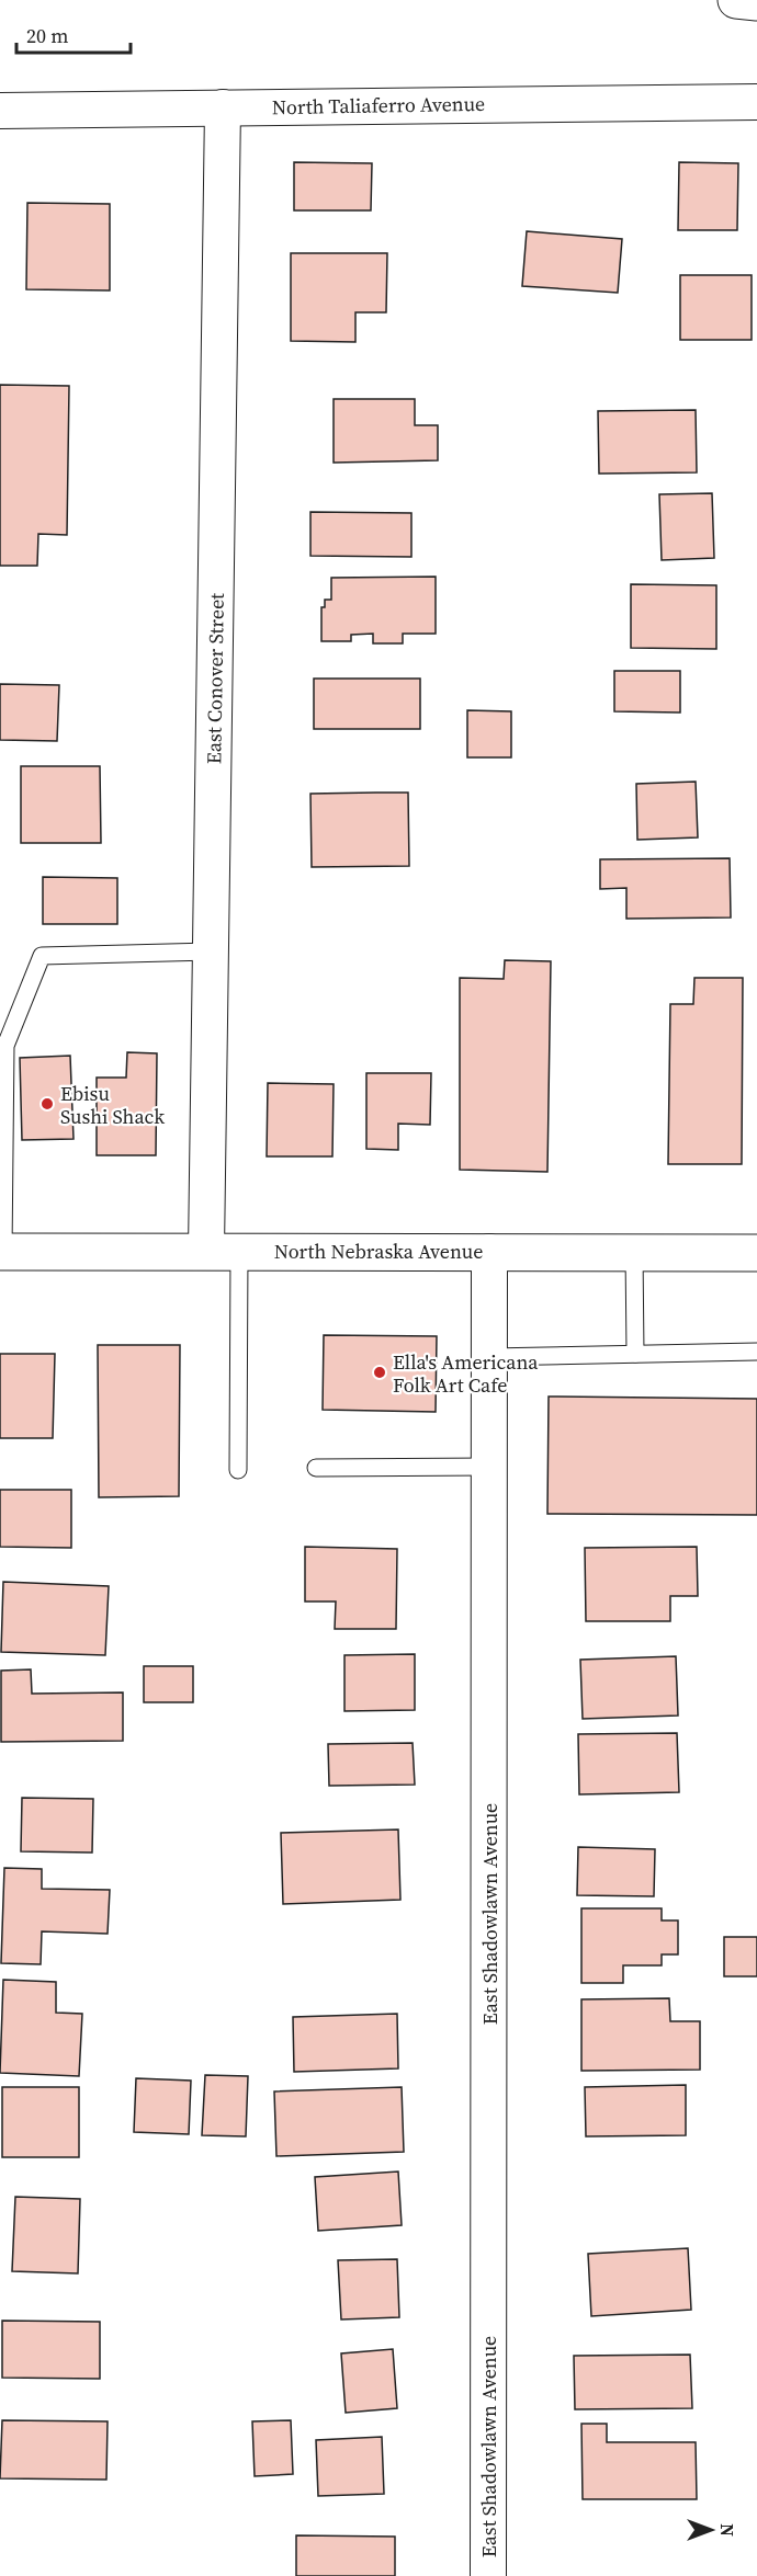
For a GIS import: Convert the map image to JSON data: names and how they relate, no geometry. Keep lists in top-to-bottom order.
{
  "streets": {
    "main road": ["North Nebraska Avenue"],
    "street": ["North Taliaferro Avenue", "East Conover Street", "East Shadowlawn Avenue"]
  },
  "crossings": [
    ["North Taliaferro Avenue", "East Conover Street"],
    ["East Conover Street", "North Nebraska Avenue"],
    ["North Nebraska Avenue", "East Shadowlawn Avenue"]
  ],
  "places": ["Ebisu Sushi Shack", "Ella's Americana Folk Art Cafe"],
  "scale_bar": "20 m",
  "north": "right"
}
